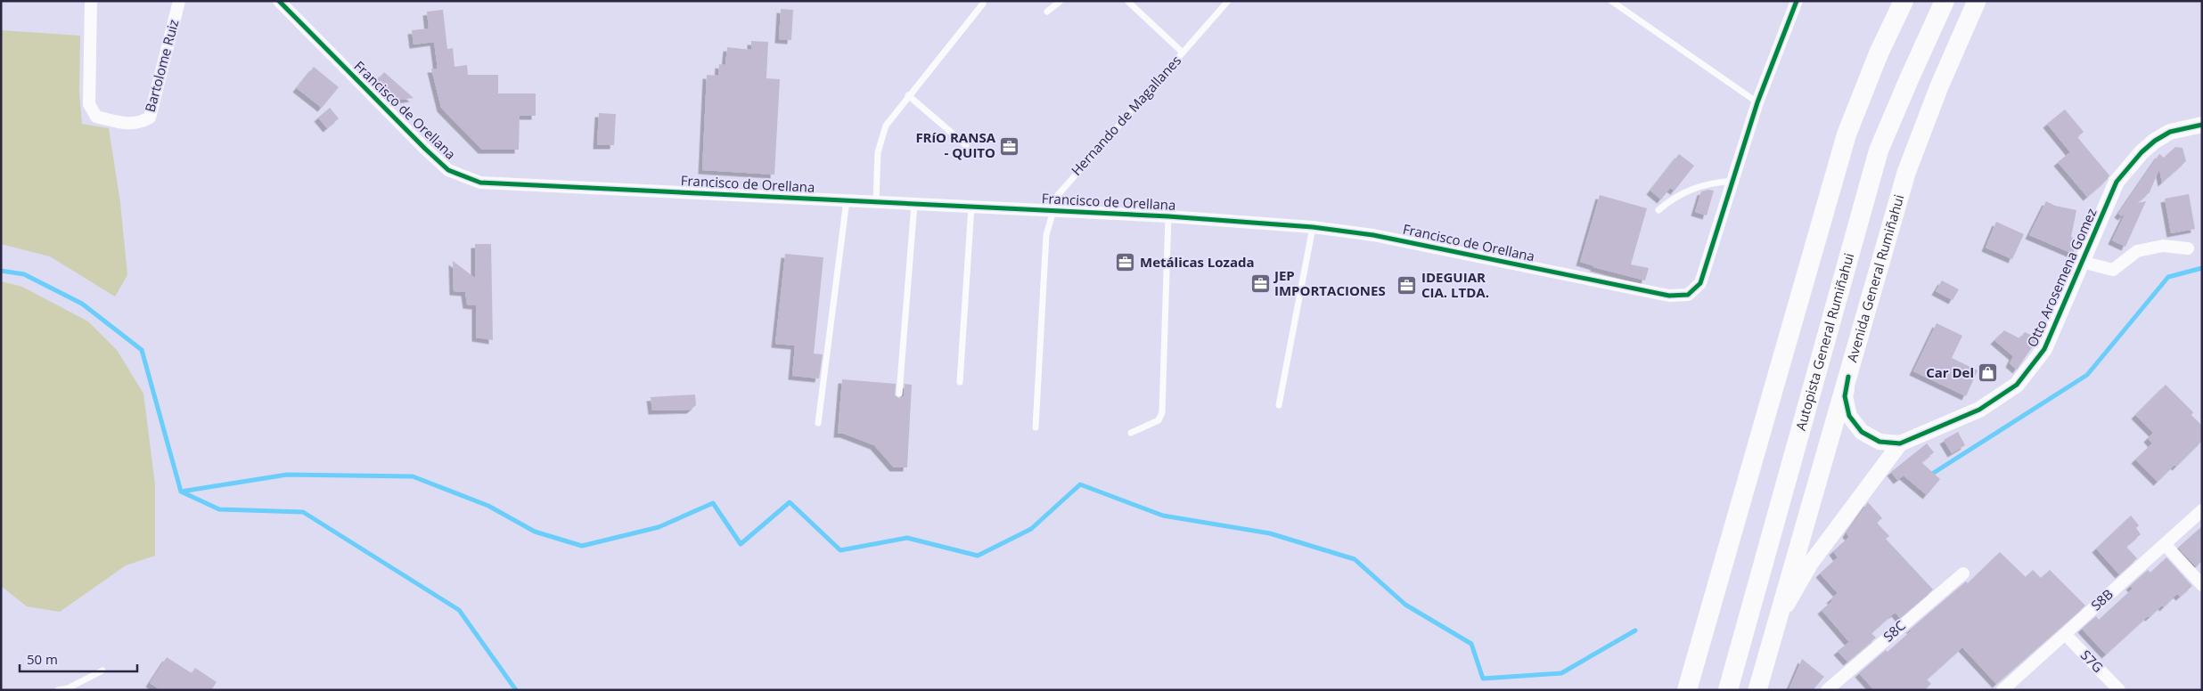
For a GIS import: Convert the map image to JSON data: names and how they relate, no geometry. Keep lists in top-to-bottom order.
{
  "streets": {
    "highway": ["Autopista General Rumiñahui"],
    "main road": ["Avenida General Rumiñahui"],
    "street": [
      "Bartolome Ruiz",
      "Francisco de Orellana",
      "Otto Arosemena Gomez",
      "S8B",
      "S8C",
      "S7G"
    ],
    "lane": ["Hernando de Magallanes"]
  },
  "crossings": [
    ["Francisco de Orellana", "Hernando de Magallanes"],
    ["Avenida General Rumiñahui", "Otto Arosemena Gomez"],
    ["S8B", "S7G"]
  ],
  "places": {
    "office": [
      "FRíO RANSA - QUITO",
      "Metálicas Lozada",
      "JEP IMPORTACIONES",
      "IDEGUIAR CIA. LTDA."
    ],
    "shop": ["Car Del"]
  },
  "scale_bar": "50 m"
}
